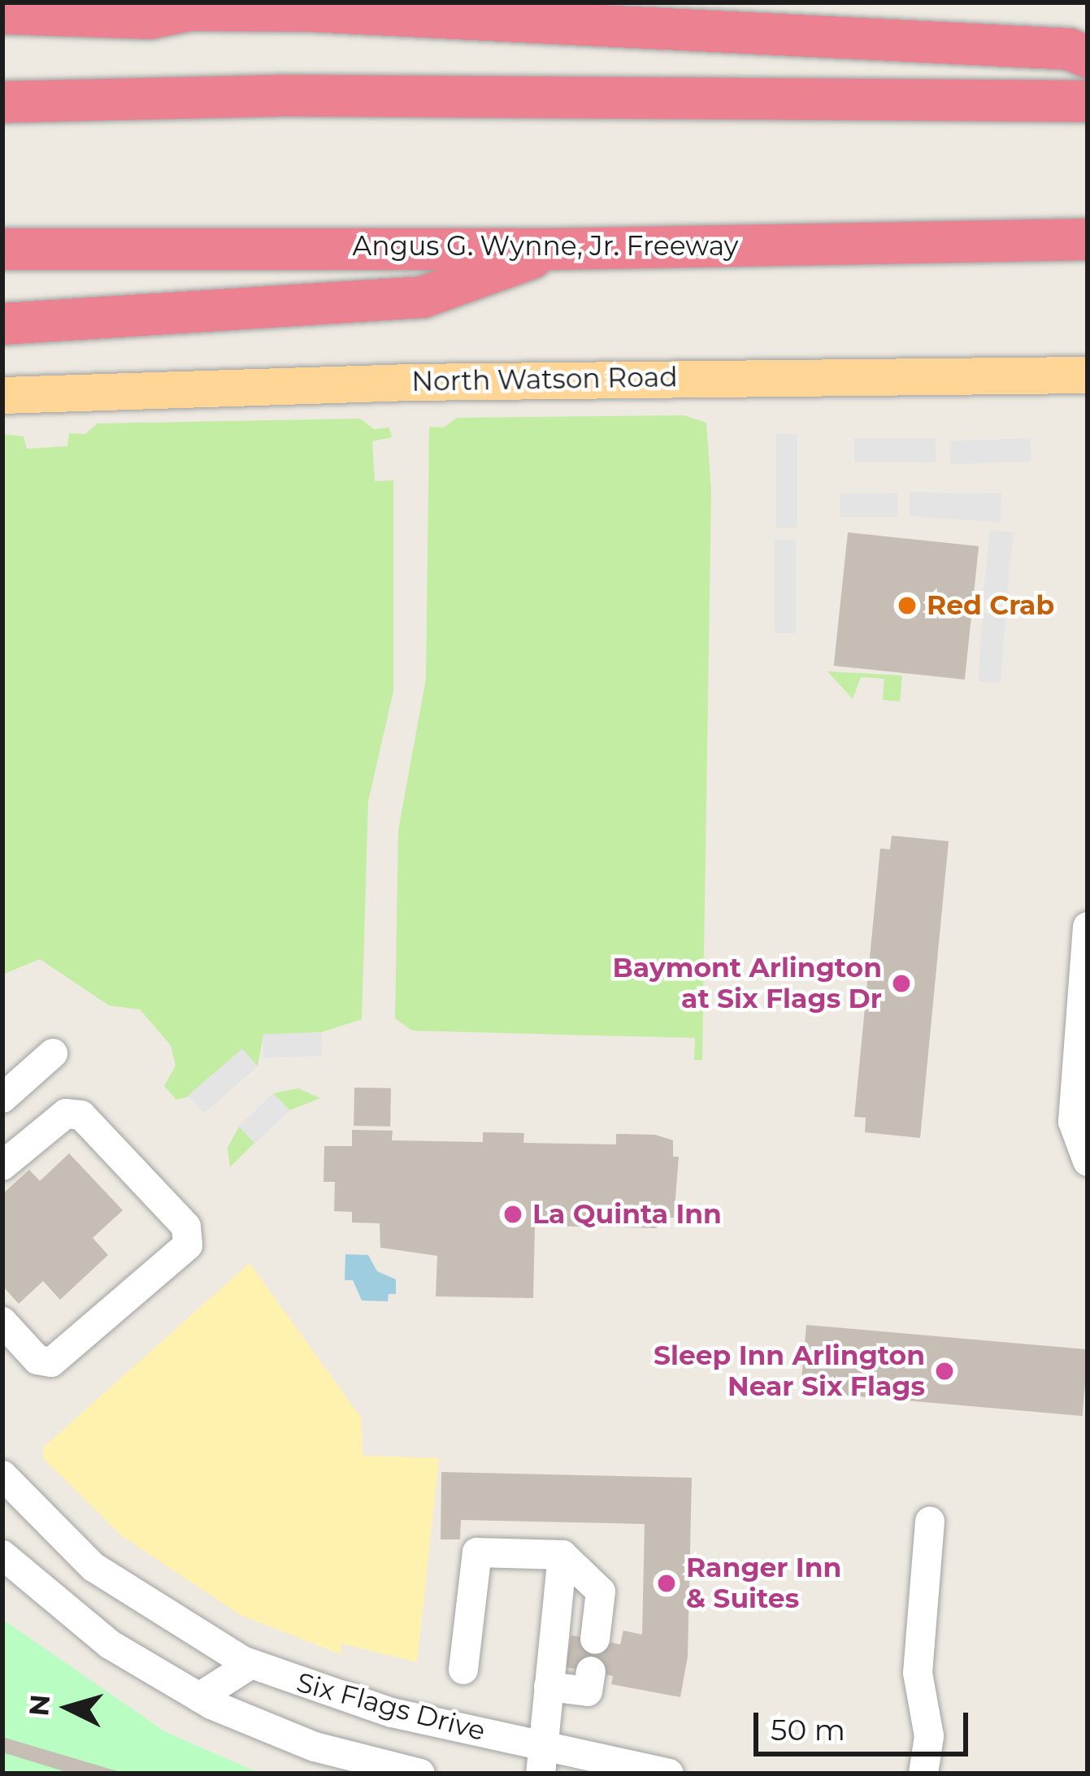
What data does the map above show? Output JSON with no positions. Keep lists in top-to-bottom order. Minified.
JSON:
{"streets":{"highway":["Angus G. Wynne, Jr. Freeway"],"main road":["North Watson Road"],"street":["Six Flags Drive"]},"places":["Red Crab","Baymont Arlington at Six Flags Dr","La Quinta Inn","Sleep Inn Arlington Near Six Flags","Ranger Inn & Suites"],"scale_bar":"50 m","north":"left"}
